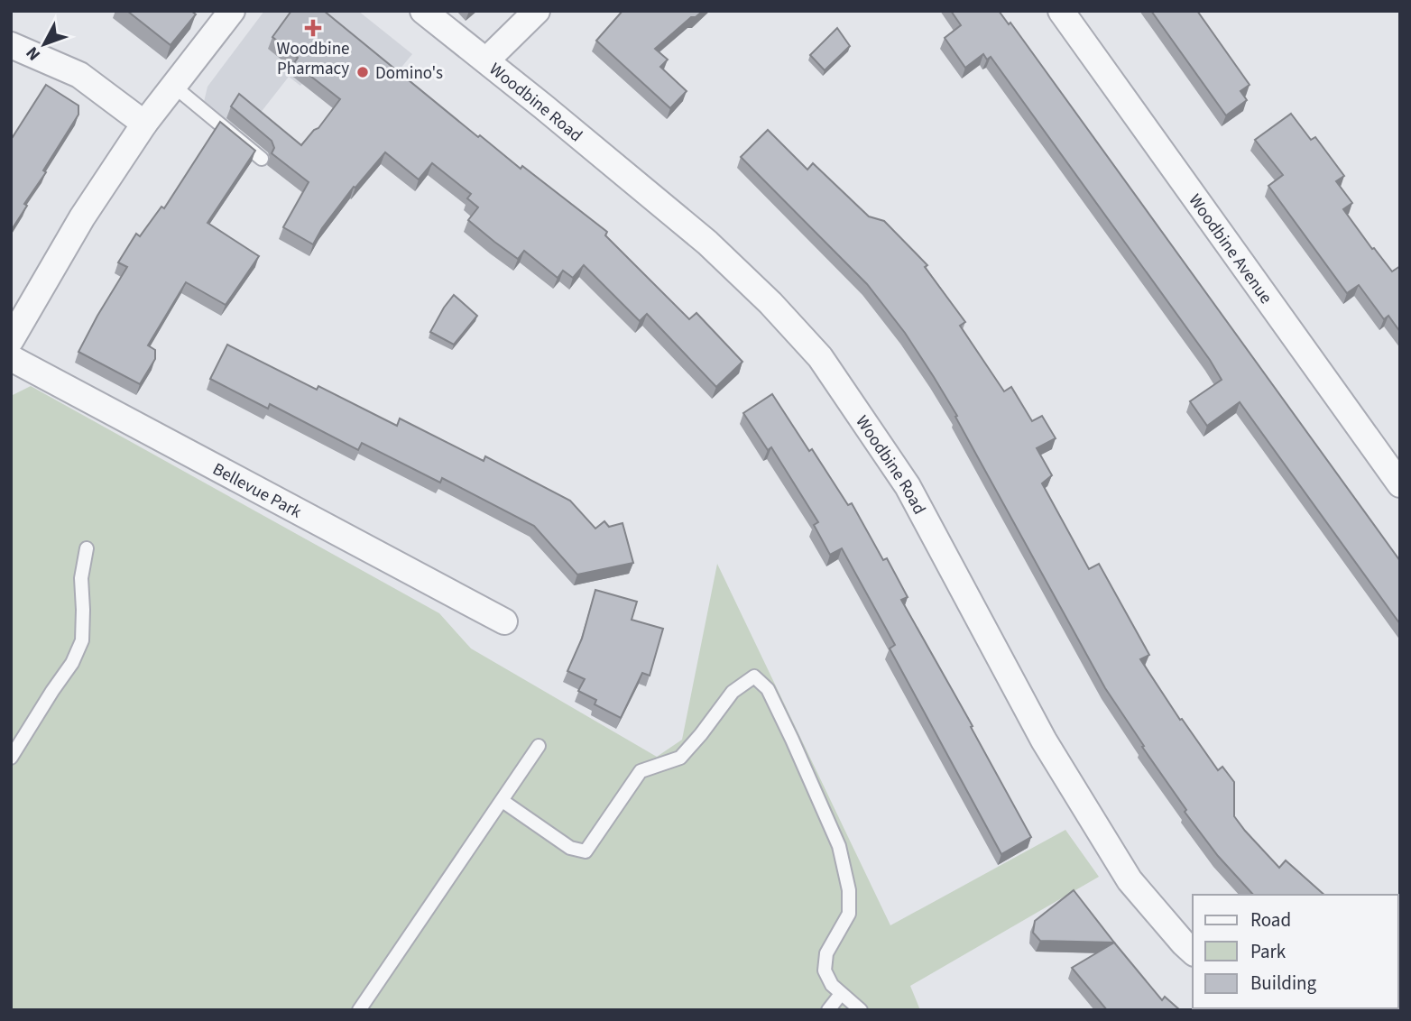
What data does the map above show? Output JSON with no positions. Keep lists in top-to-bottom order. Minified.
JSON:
{"streets":{"street":["Woodbine Road","Woodbine Avenue","Bellevue Park"]},"places":{"health":["Woodbine Pharmacy"],"other":["Domino's"]},"legend":["Road","Park","Building"],"north":"bottom left"}
